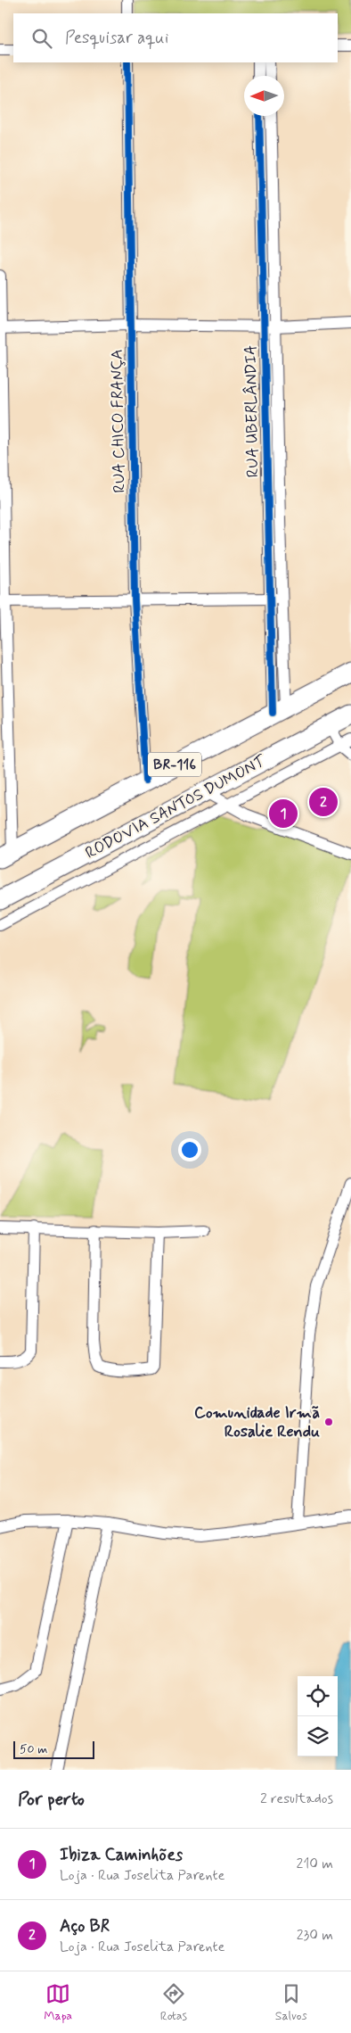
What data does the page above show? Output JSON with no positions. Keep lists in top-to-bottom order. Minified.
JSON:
{"streets":{"highway":["BR-116","RODOVIA SANTOS DUMONT"],"street":["RUA UBERLÂNDIA","RUA CHICO FRANÇA"]},"crossings":[["RUA UBERLÂNDIA","BR-116"],["RUA CHICO FRANÇA","BR-116"]],"places":["Comunidade Irmã Rosalie Rendu"],"scale_bar":"50 m","north":"left","page":{"search":"Pesquisar aqui","pins":["2","1"],"scale":"50 m","heading":["Por perto","2 resultados"],"list":[{"mark":"1","name":"Ibiza Caminhões","note":"Loja · Rua Joselita Parente","value":"210 m"},{"mark":"2","name":"Aço BR","note":"Loja · Rua Joselita Parente","value":"230 m"}],"nav":["Mapa","Rotas","Salvos"]}}
